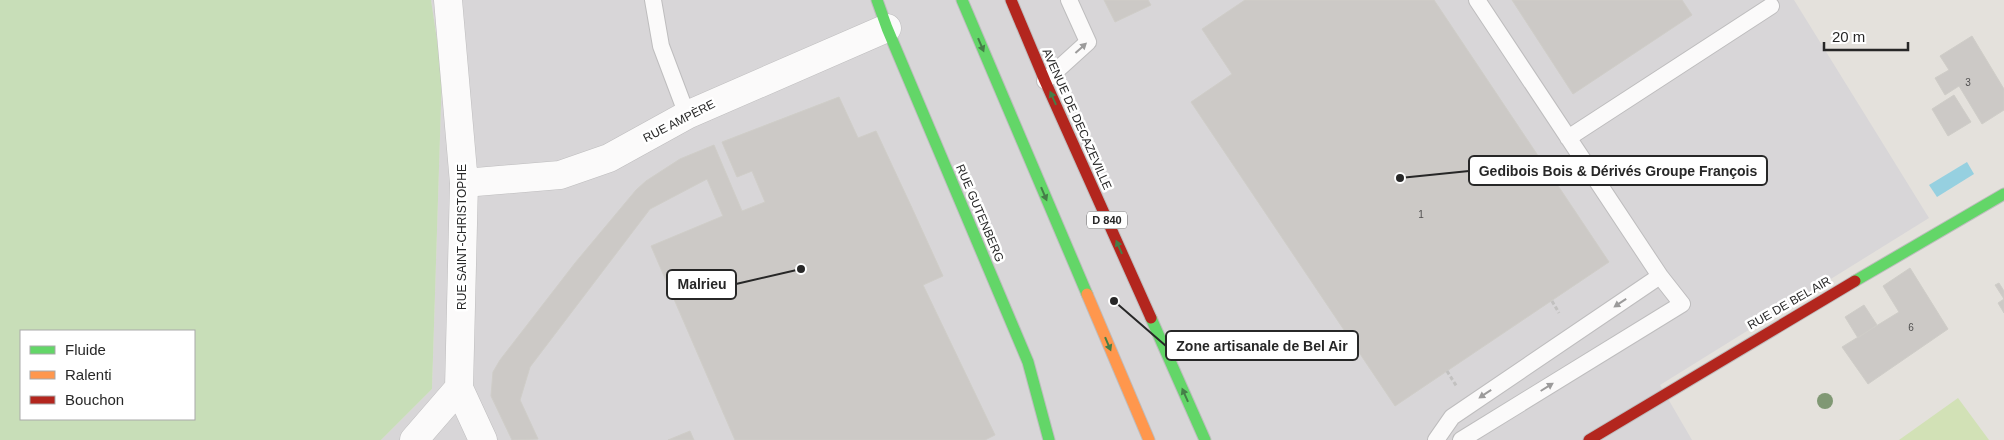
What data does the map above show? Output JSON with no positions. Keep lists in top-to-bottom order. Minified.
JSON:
{"streets":{"main road":["AVENUE DE DECAZEVILLE","RUE GUTENBERG","D 840","RUE DE BEL AIR"],"street":["RUE AMPÈRE","RUE SAINT-CHRISTOPHE"]},"crossings":[["RUE AMPÈRE","RUE GUTENBERG"],["RUE AMPÈRE","RUE SAINT-CHRISTOPHE"]],"places":["Gedibois Bois & Dérivés Groupe François","Malrieu","Zone artisanale de Bel Air"],"house_numbers":["3","1","6"],"legend":["Fluide","Ralenti","Bouchon"],"scale_bar":"20 m"}
